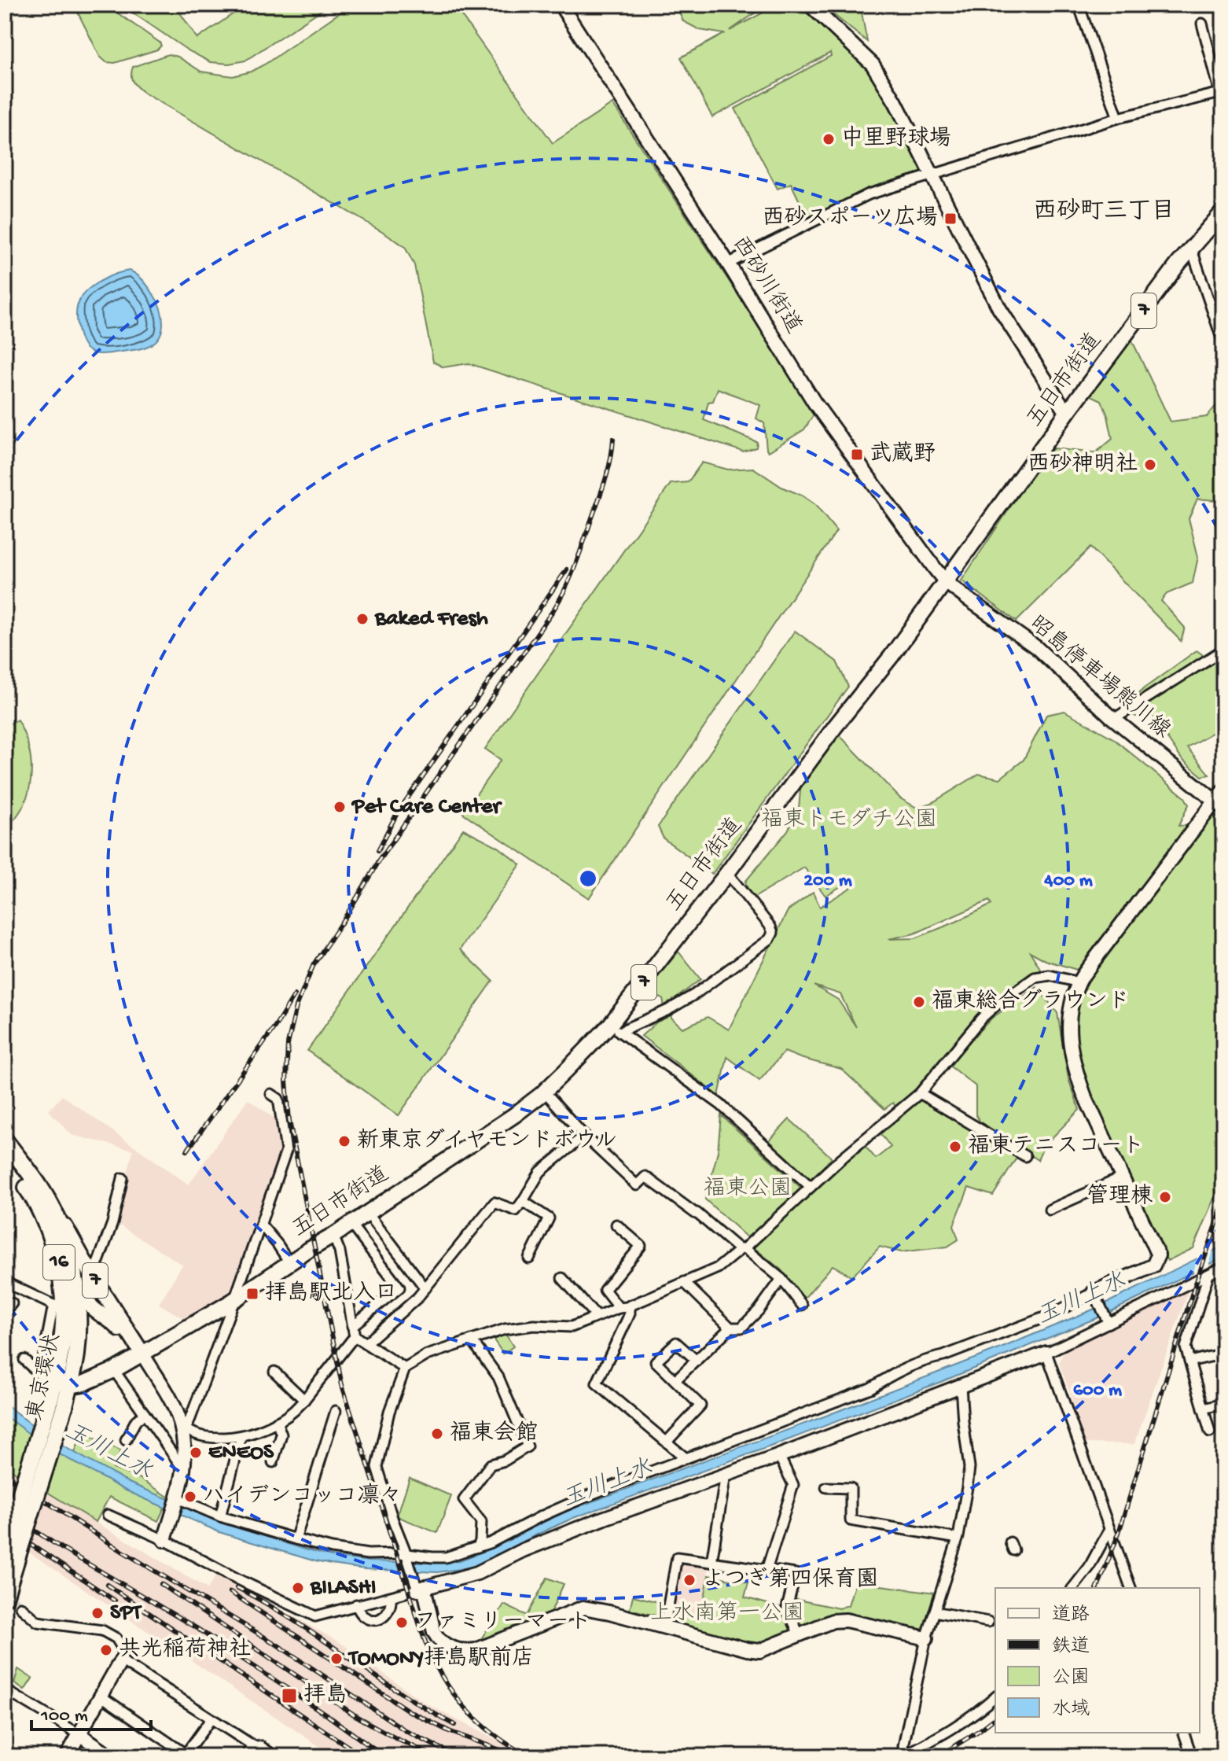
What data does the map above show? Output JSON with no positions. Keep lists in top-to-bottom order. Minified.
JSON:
{"streets":{"highway":["16","東京環状"],"main road":["7","五日市街道"],"street":["西砂川街道","昭島停車場熊川線"]},"crossings":[["西砂川街道","五日市街道"],["西砂川街道","昭島停車場熊川線"],["7","五日市街道"],["7","東京環状"],["五日市街道","昭島停車場熊川線"],["五日市街道","東京環状"]],"districts":["西砂町三丁目"],"water":["玉川上水"],"parks":["福東トモダチ公園","福東公園","上水南第一公園"],"places":{"other":["中里野球場","西砂神明社","Baked Fresh","Pet Care Center","福東総合グラウンド","新東京ダイヤモンドボウル","福東テニスコート","管理棟","福東会館","ENEOS","ハイデンコッコ凛々","よつぎ第四保育園","BILASHI","SPT","ファミリーマート","共光稲荷神社","TOMONY拝島駅前店"],"transit":["西砂スポーツ広場","武蔵野","拝島駅北入口","拝島"]},"legend":["道路","鉄道","公園","水域"],"scale_bar":"100 m","rings":["200 m","400 m","600 m"]}
